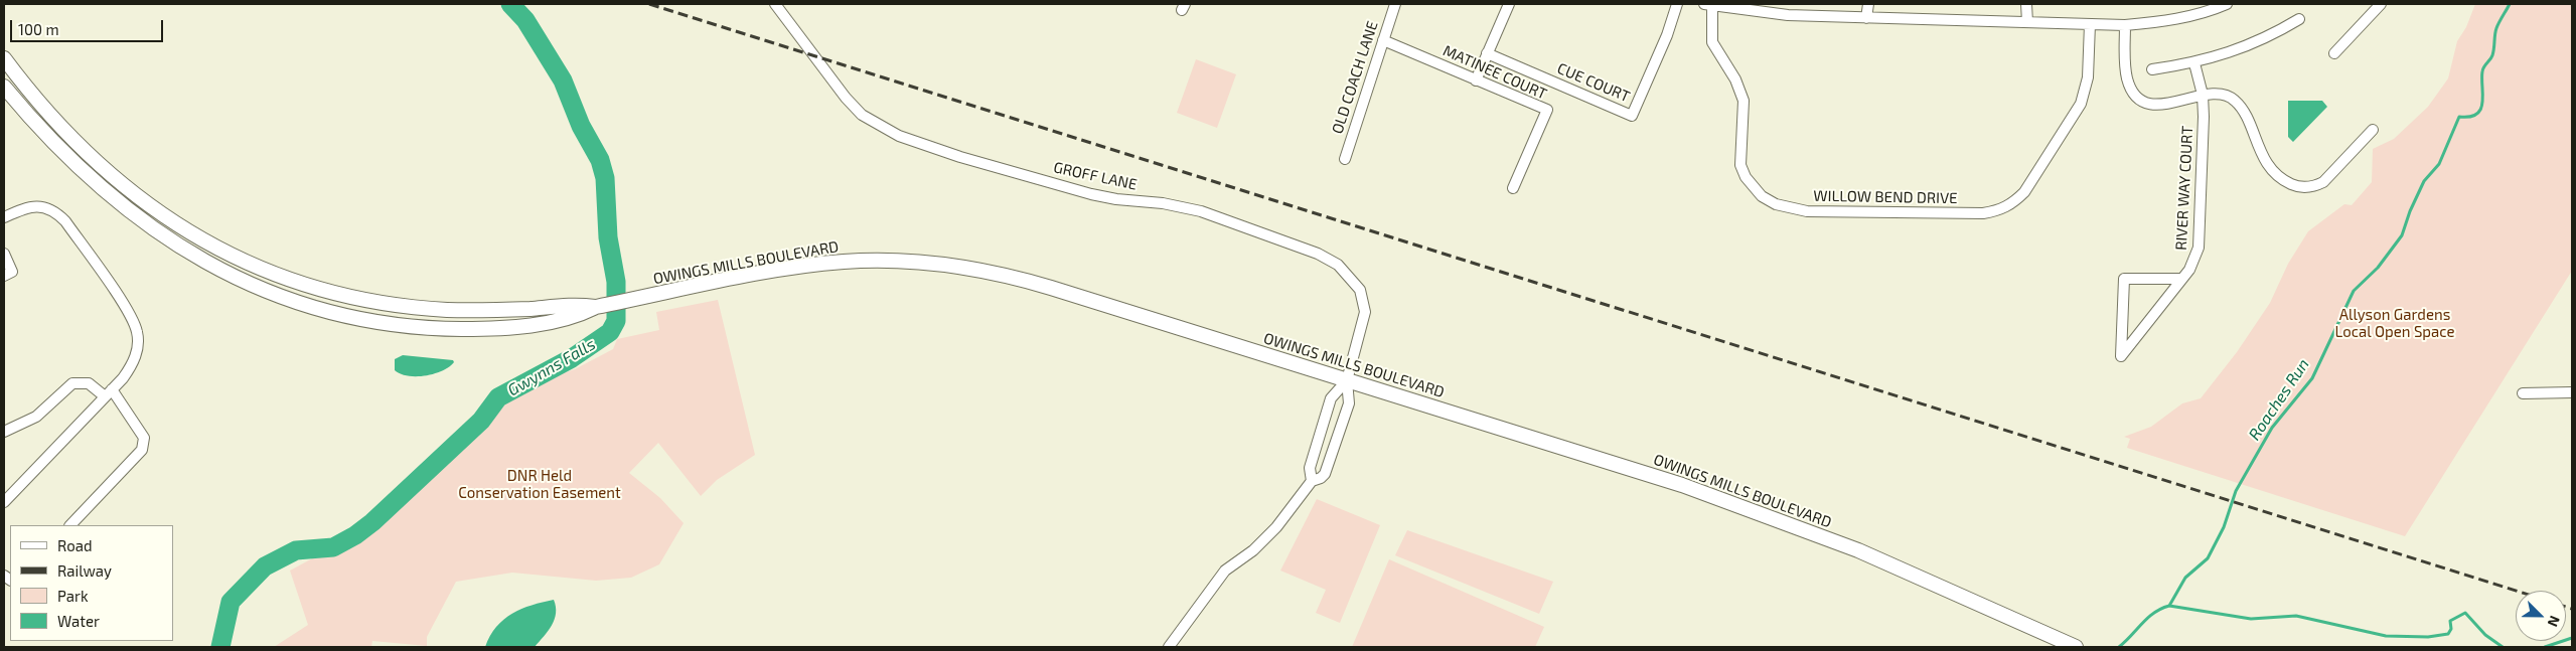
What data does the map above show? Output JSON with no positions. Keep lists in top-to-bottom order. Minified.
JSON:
{"streets":{"main road":["OWINGS MILLS BOULEVARD"],"street":["MATINEE COURT","OLD COACH LANE","CUE COURT","GROFF LANE","RIVER WAY COURT","WILLOW BEND DRIVE"]},"crossings":[["MATINEE COURT","OLD COACH LANE"],["GROFF LANE","OWINGS MILLS BOULEVARD"]],"water":["Gwynns Falls","Roaches Run"],"parks":["Allyson Gardens Local Open Space","DNR Held Conservation Easement"],"legend":["Road","Railway","Park","Water"],"scale_bar":"100 m","north":"bottom right"}
